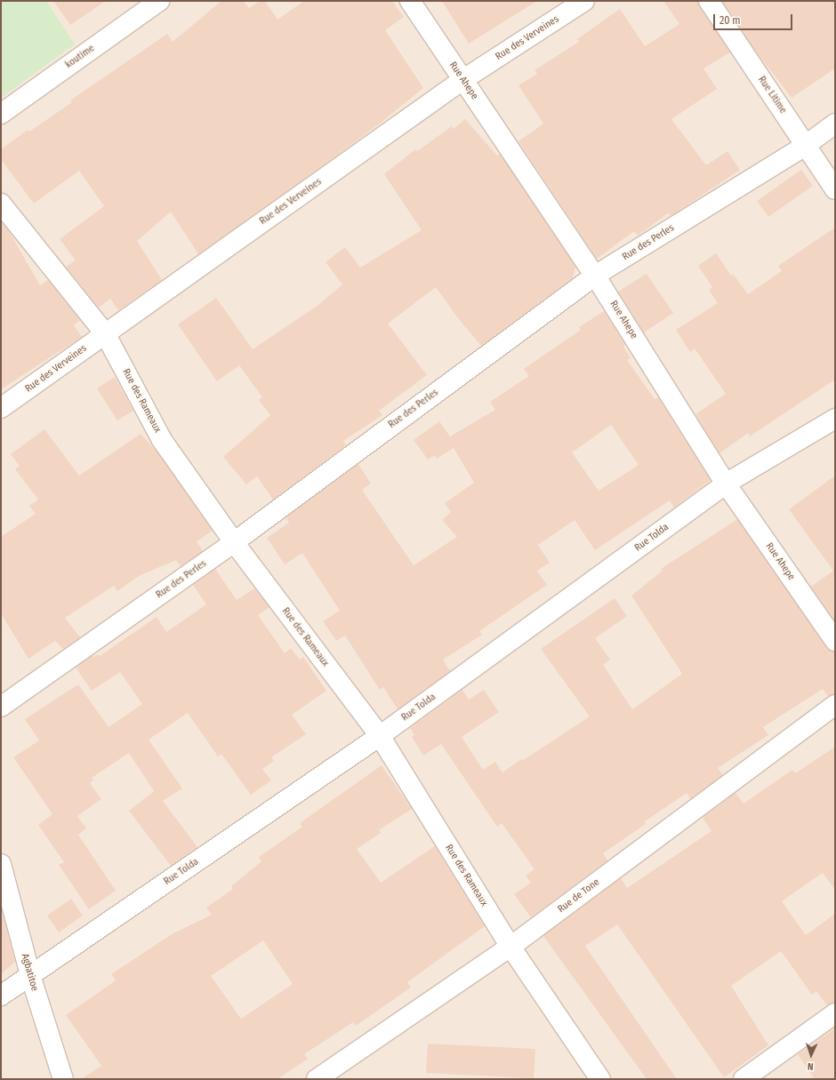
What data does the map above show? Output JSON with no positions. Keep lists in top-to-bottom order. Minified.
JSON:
{"streets":{"street":["Rue des Verveines","koutime","Rue Ahepe","Rue Litime","Rue des Perles","Rue des Rameaux","Rue Tolda","Rue de Tone","Agbatitoe"]},"crossings":[["Rue des Verveines","Rue Ahepe"],["Rue des Verveines","Rue des Rameaux"],["Rue Ahepe","Rue des Perles"],["Rue Ahepe","Rue Tolda"],["Rue Litime","Rue des Perles"],["Rue des Perles","Rue des Rameaux"],["Rue des Rameaux","Rue Tolda"],["Rue des Rameaux","Rue de Tone"],["Rue Tolda","Agbatitoe"]],"scale_bar":"20 m","north":"bottom"}
